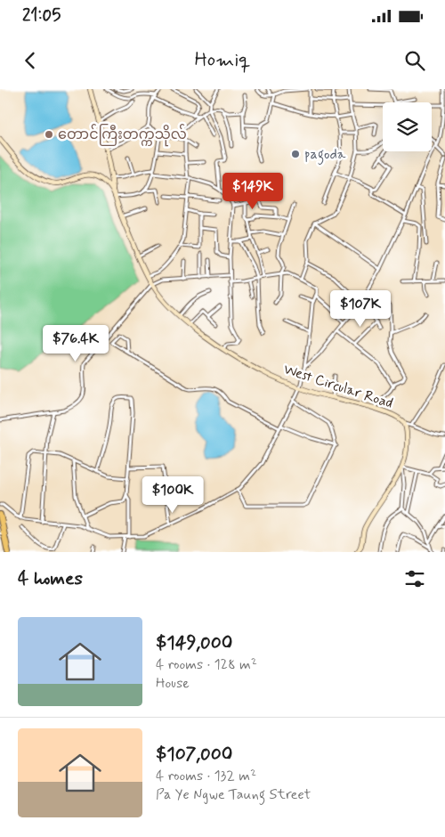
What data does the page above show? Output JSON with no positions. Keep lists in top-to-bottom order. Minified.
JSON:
{"streets":{"street":["West Circular Road"]},"places":["တောင်ကြီးတက္ကသိုလ်","pagoda"],"page":{"status":"21:05","header":"Homiq","price":["$149K","$107K","$76.4K","$100K"],"heading":"4 homes","list":[{"name":"$149,000","note":"4 rooms · 128 m² · House"},{"name":"$107,000","note":"4 rooms · 132 m² · Pa Ye Ngwe Taung Street"}]}}
